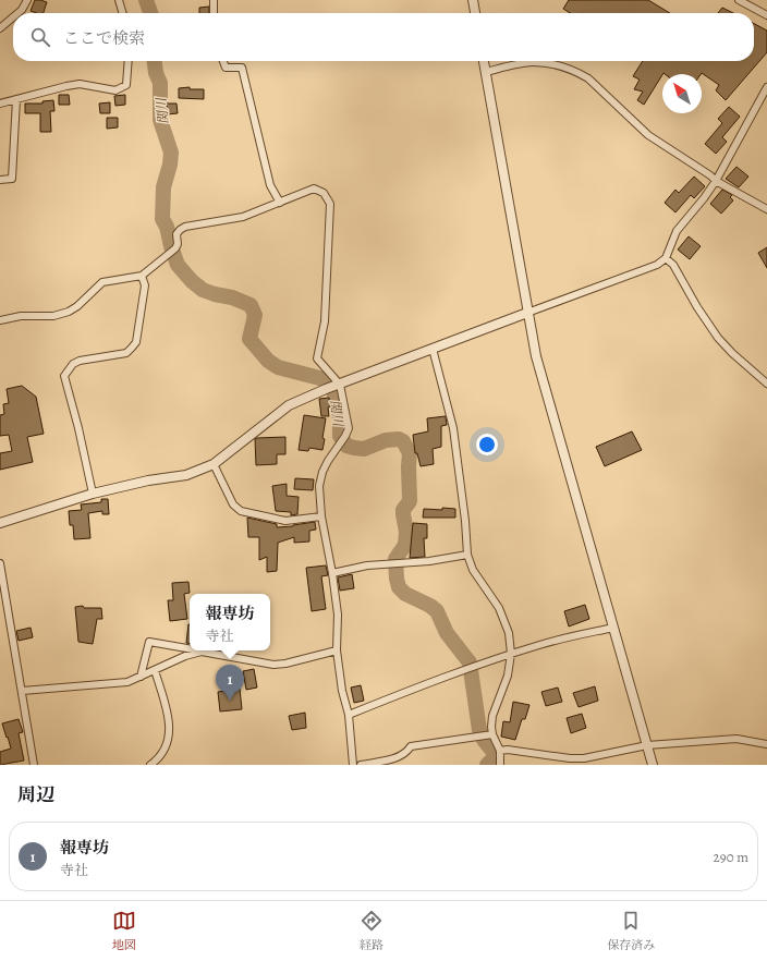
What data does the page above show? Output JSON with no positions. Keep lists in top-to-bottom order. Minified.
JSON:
{"water":["関川"],"north":"top left","page":{"search":"ここで検索","popup":["報専坊","寺社"],"pins":"1","heading":"周辺","list":[{"mark":"1","name":"報専坊","note":"寺社","value":"290 m"}],"nav":["地図","経路","保存済み"]}}
